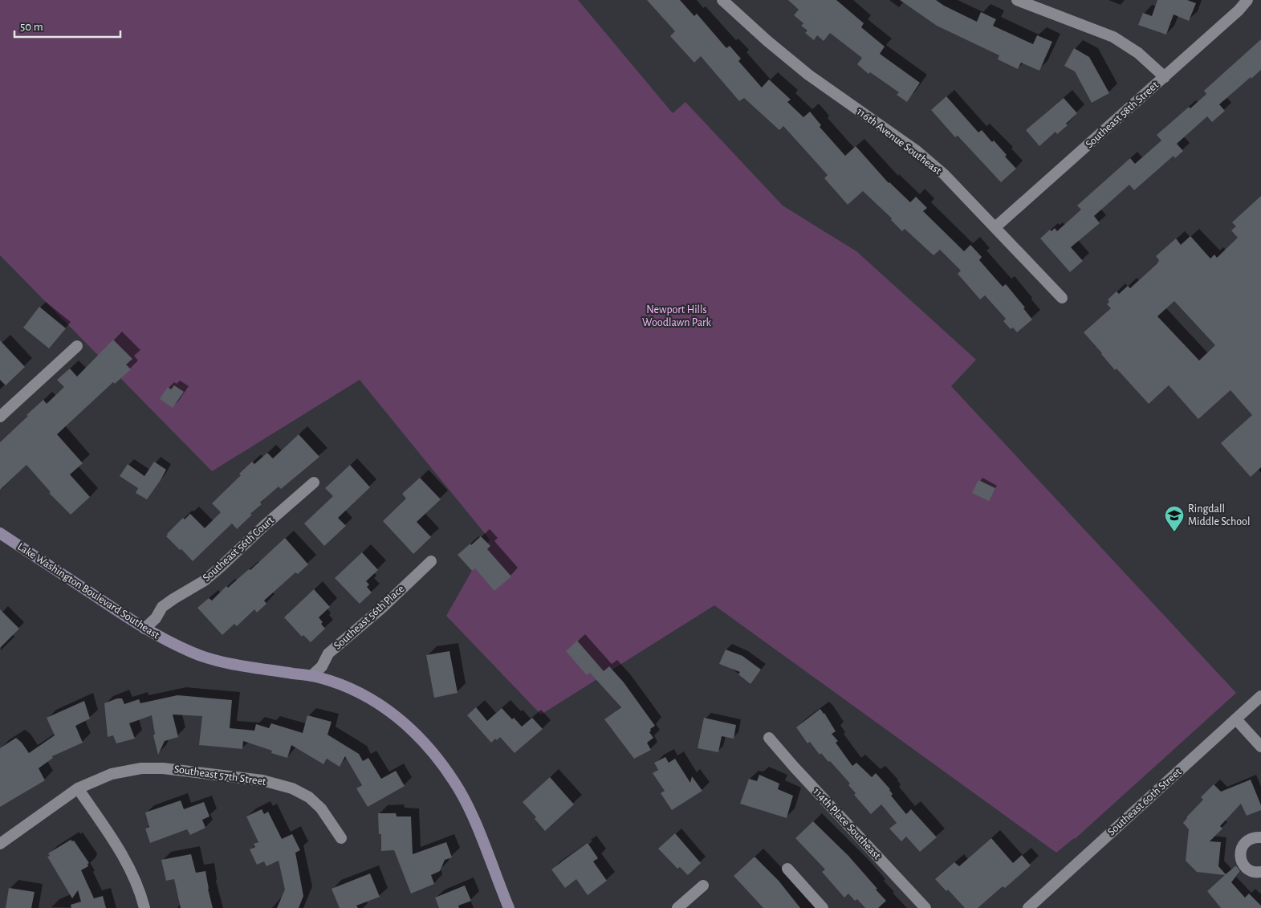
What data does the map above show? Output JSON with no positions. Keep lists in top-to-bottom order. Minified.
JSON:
{"streets":{"main road":["Lake Washington Boulevard Southeast"],"street":["Southeast 58th Street","116th Avenue Southeast","Southeast 56th Court","Southeast 56th Place","Southeast 57th Street","Southeast 60th Street","114th Place Southeast"]},"crossings":[["Southeast 58th Street","116th Avenue Southeast"],["Southeast 56th Court","Lake Washington Boulevard Southeast"],["Lake Washington Boulevard Southeast","Southeast 56th Place"]],"parks":["Newport Hills Woodlawn Park"],"places":{"school or university":["Ringdall Middle School"]},"scale_bar":"50 m"}
